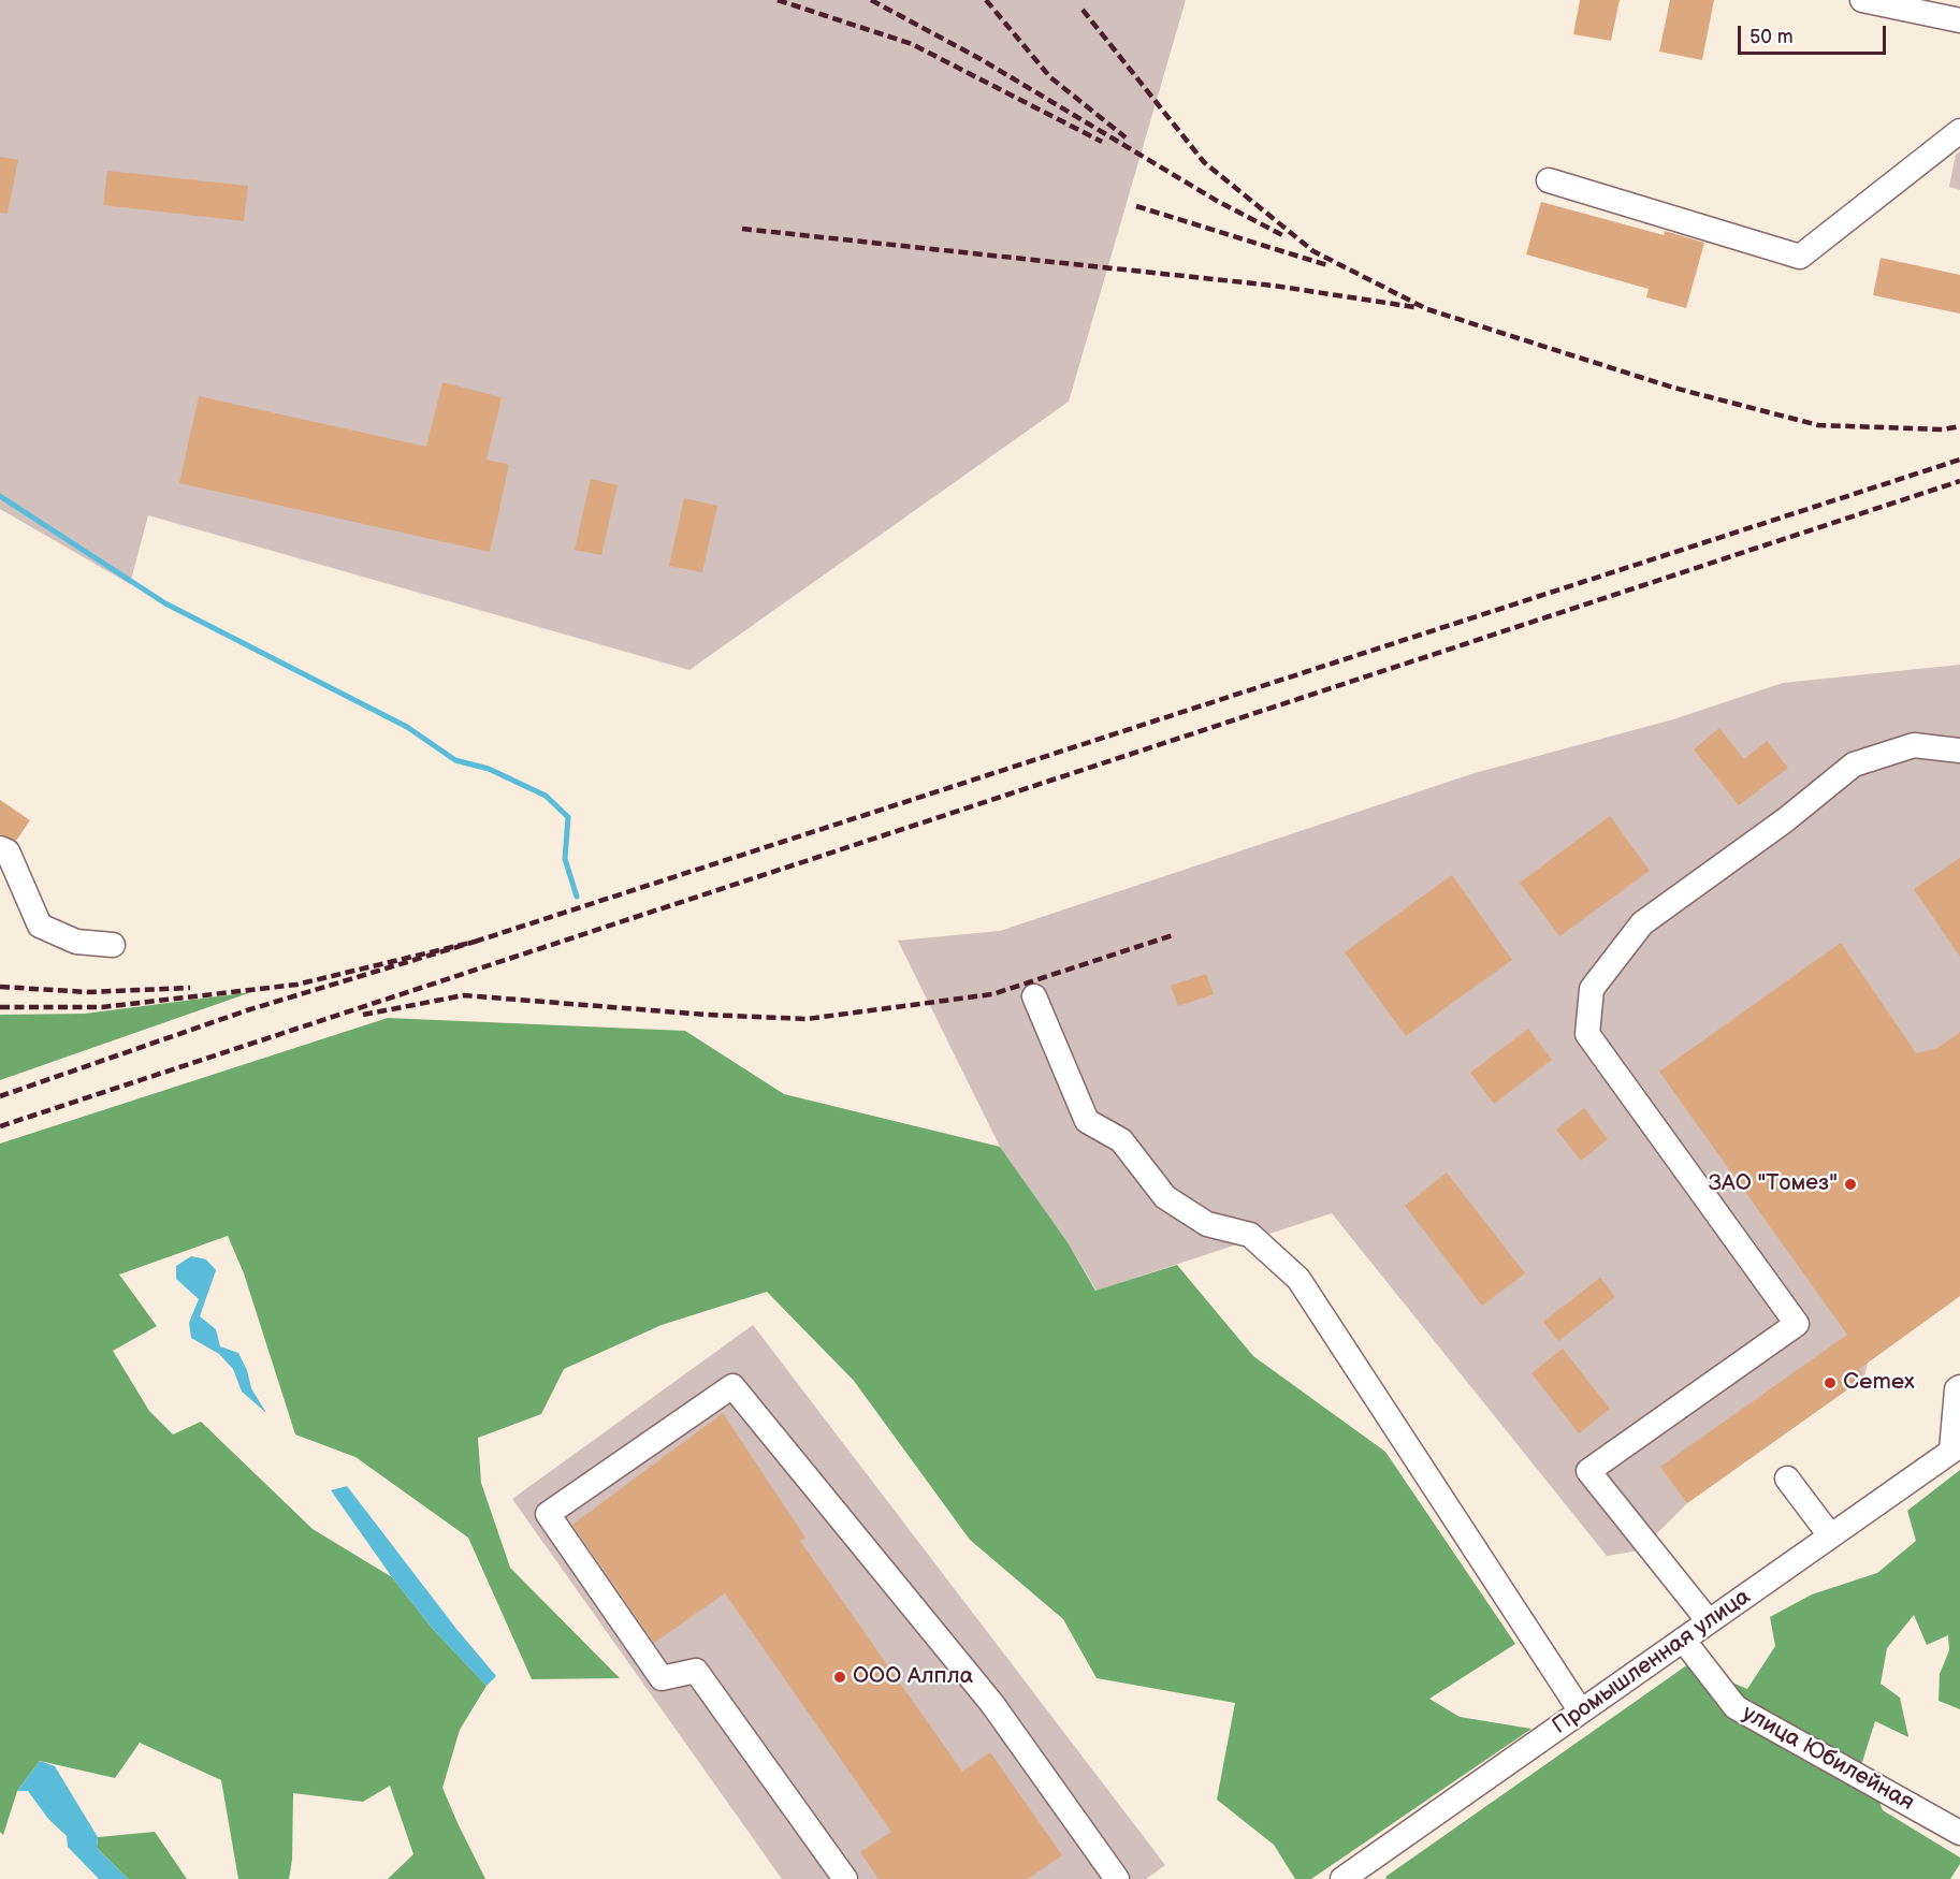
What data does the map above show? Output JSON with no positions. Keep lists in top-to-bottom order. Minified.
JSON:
{"streets":{"street":["Промышленная улица","улица Юбилейная"]},"crossings":[["Промышленная улица","улица Юбилейная"]],"places":["ЗАО \"Томез\"","Cemex","ООО Алпла"],"scale_bar":"50 m"}
